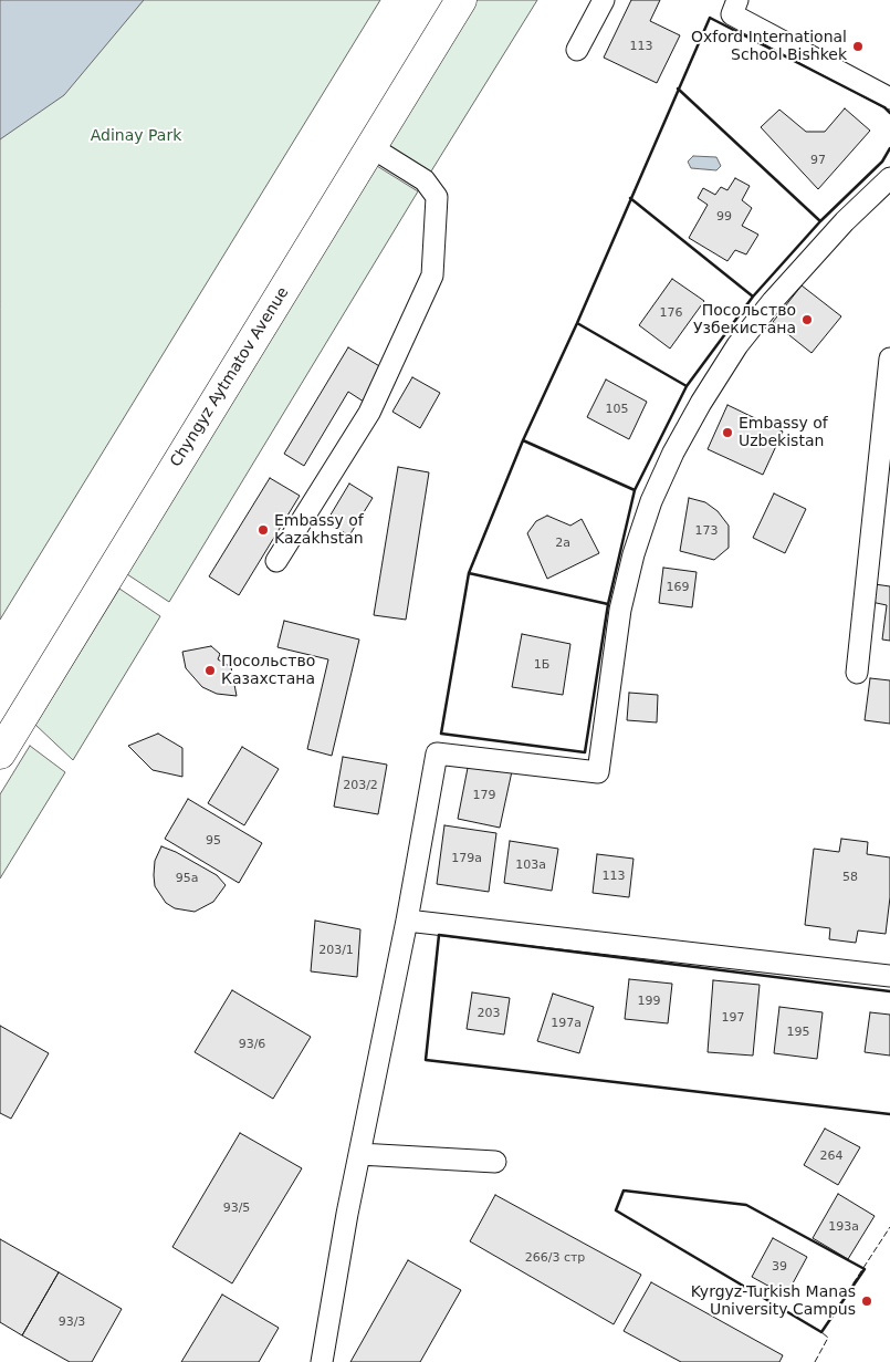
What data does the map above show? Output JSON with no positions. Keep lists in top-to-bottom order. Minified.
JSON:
{"streets":{"main road":["Chyngyz Aytmatov Avenue"]},"parks":["Adinay Park"],"places":["Oxford International School Bishkek","Посольство Узбекистана","Embassy of Uzbekistan","Embassy of Kazakhstan","Посольство Казахстана","Kyrgyz-Turkish Manas University Campus"],"house_numbers":["113","97","99","176","105","173","2а","169","1Б","203/2","179","95","179а","103а","113","58","95а","203/1","199","203","197","197а","195","93/6","264","93/5","193а","266/3 стр","39","93/3"]}
